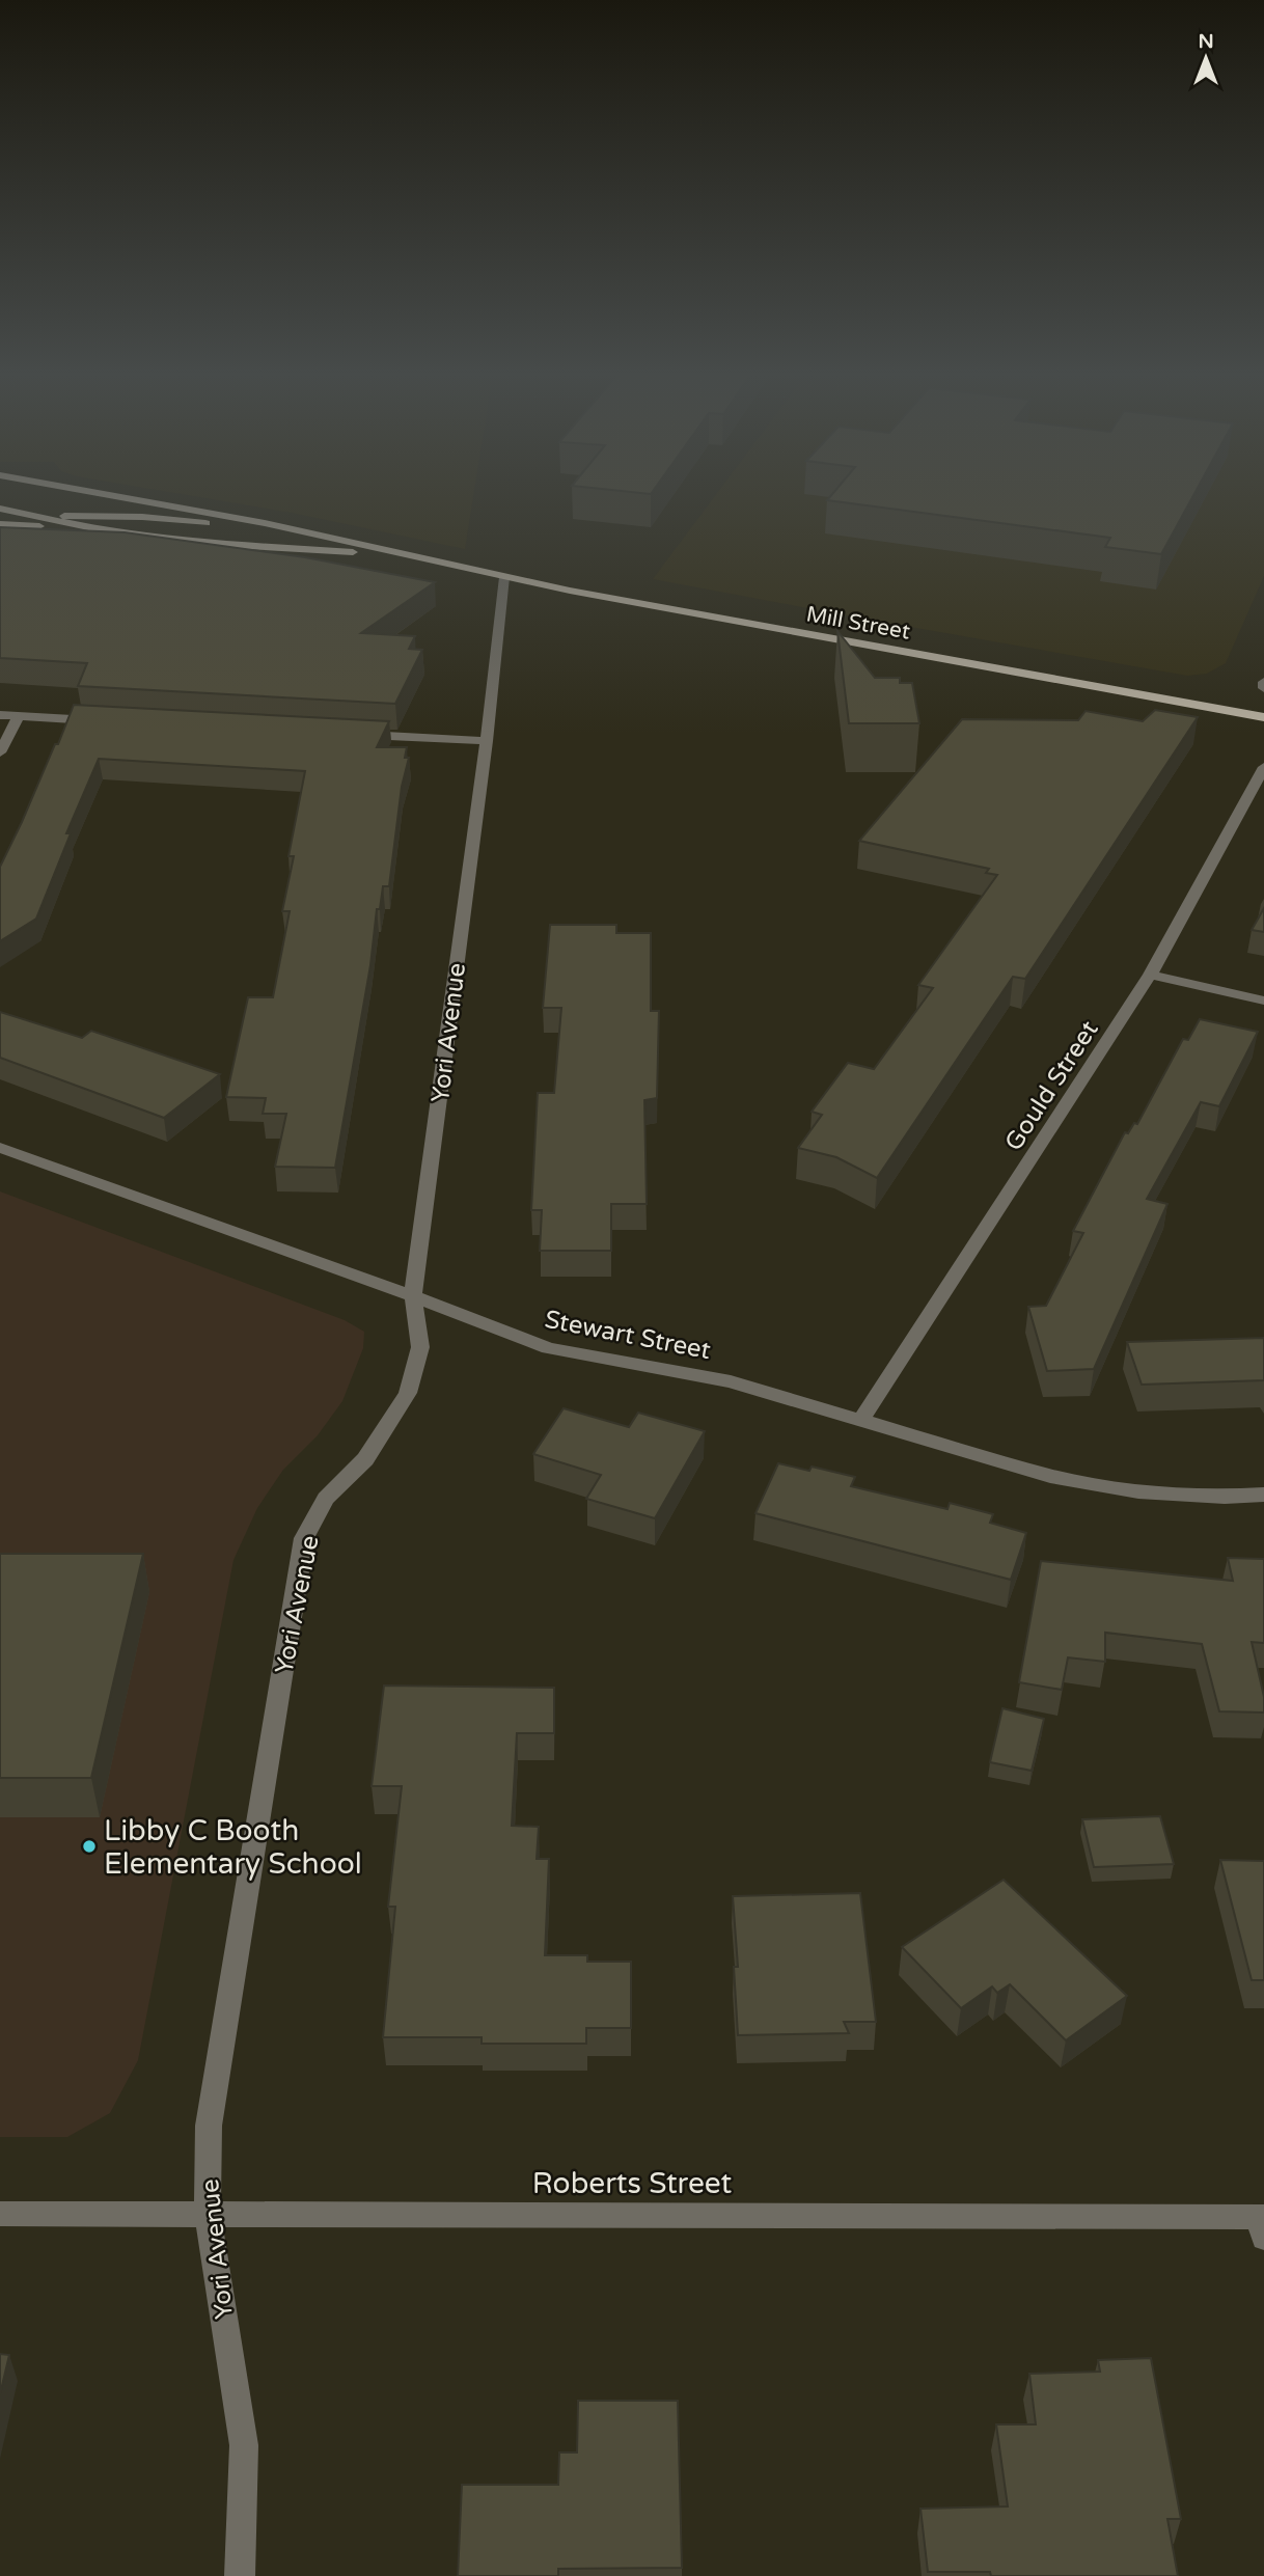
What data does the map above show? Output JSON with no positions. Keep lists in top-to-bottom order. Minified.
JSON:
{"streets":{"main road":["Mill Street"],"street":["Yori Avenue","Gould Street","Stewart Street","Roberts Street"]},"crossings":[["Mill Street","Yori Avenue"],["Yori Avenue","Stewart Street"],["Yori Avenue","Roberts Street"],["Gould Street","Stewart Street"]],"places":["Libby C Booth Elementary School"],"north":"top"}
